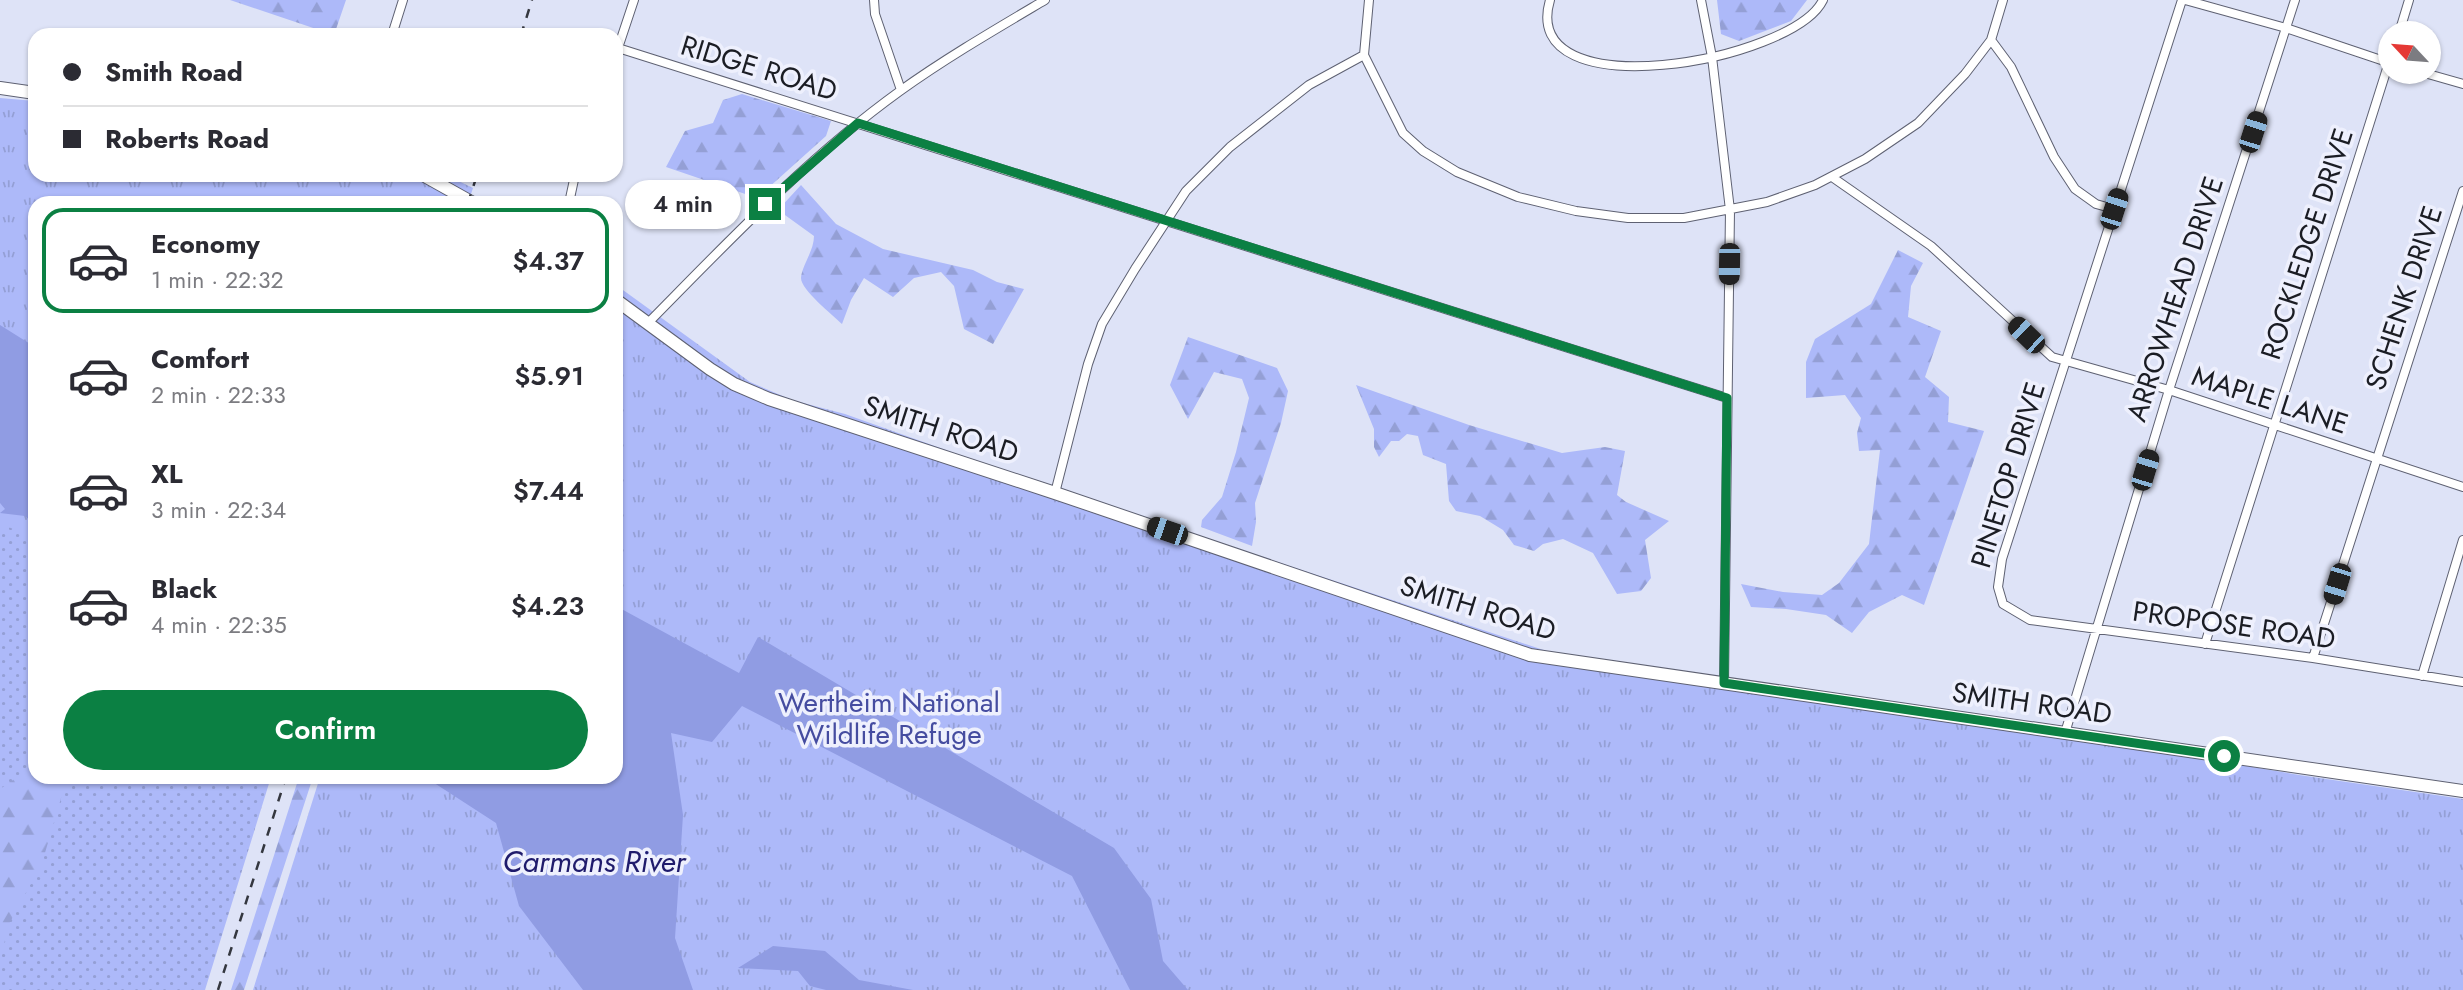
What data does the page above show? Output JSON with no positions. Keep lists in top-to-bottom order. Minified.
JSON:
{"streets":{"street":["RIDGE ROAD","ROCKLEDGE DRIVE","SCHENK DRIVE","ARROWHEAD DRIVE","MAPLE LANE","SMITH ROAD","PINETOP DRIVE","PROPOSE ROAD"]},"crossings":[["ROCKLEDGE DRIVE","MAPLE LANE"],["ROCKLEDGE DRIVE","PROPOSE ROAD"],["SCHENK DRIVE","MAPLE LANE"],["SCHENK DRIVE","PROPOSE ROAD"],["ARROWHEAD DRIVE","MAPLE LANE"],["ARROWHEAD DRIVE","SMITH ROAD"],["ARROWHEAD DRIVE","PROPOSE ROAD"],["MAPLE LANE","PINETOP DRIVE"],["PINETOP DRIVE","PROPOSE ROAD"]],"water":["Carmans River"],"parks":["Wertheim National Wildlife Refuge"],"north":"top left","page":{"banner":["Smith Road","Roberts Road"],"bubble":"4 min","list":[{"name":"Economy","note":"1 min · 22:32","value":"$4.37"},{"name":"Comfort","note":"2 min · 22:33","value":"$5.91"},{"name":"XL","note":"3 min · 22:34","value":"$7.44"},{"name":"Black","note":"4 min · 22:35","value":"$4.23"}],"buttons":"Confirm"}}
